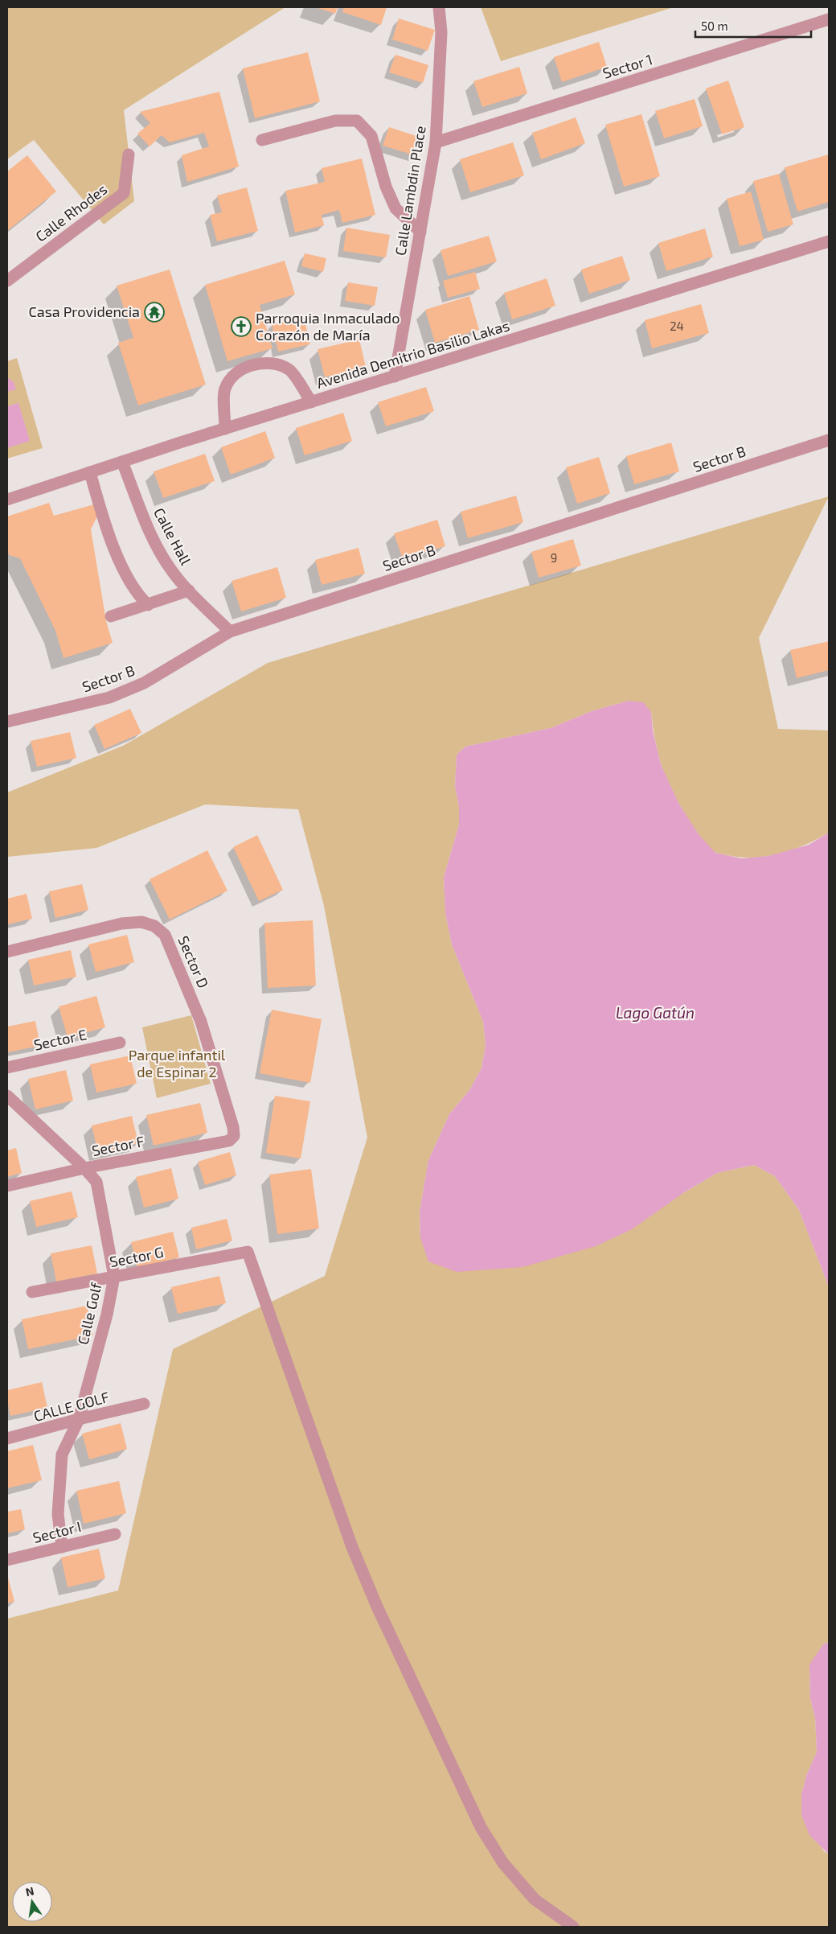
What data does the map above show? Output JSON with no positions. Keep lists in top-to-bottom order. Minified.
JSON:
{"streets":{"street":["Sector 1","Calle Lambdin Place","Calle Rhodes","Avenida Demitrio Basilio Lakas","Sector B","Calle Hall","Sector D","Sector E","Sector F","Sector G","Calle Golf","CALLE GOLF","Sector I"]},"crossings":[["Sector 1","Calle Lambdin Place"],["Calle Lambdin Place","Avenida Demitrio Basilio Lakas"],["Avenida Demitrio Basilio Lakas","Calle Hall"],["Sector B","Calle Hall"],["Sector D","Sector F"],["Sector F","Calle Golf"],["Sector G","Calle Golf"],["Calle Golf","CALLE GOLF"],["Calle Golf","Sector I"]],"water":["Lago Gatún"],"parks":["Parque infantil de Espinar 2"],"places":{"temple":["Casa Providencia"],"church":["Parroquia Inmaculado Corazón de María"]},"house_numbers":["24","9"],"scale_bar":"50 m","north":"top"}
